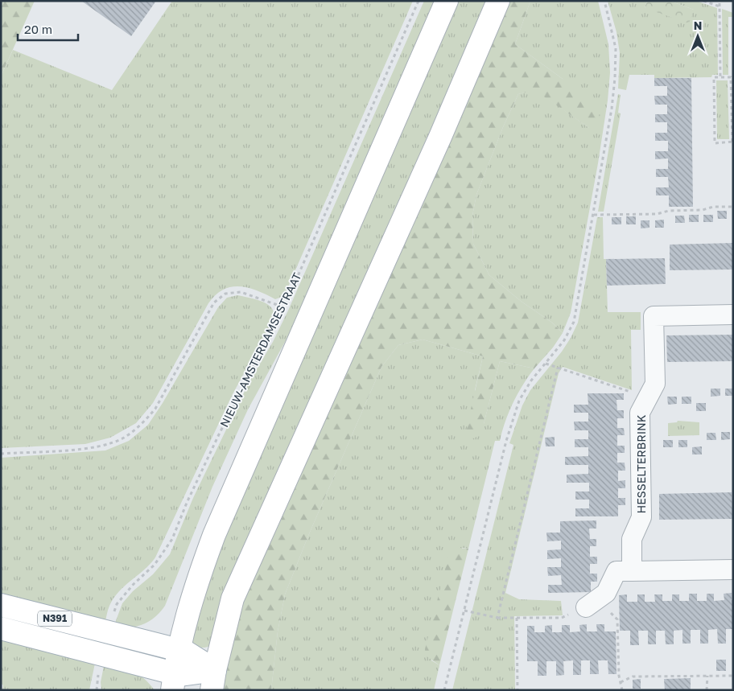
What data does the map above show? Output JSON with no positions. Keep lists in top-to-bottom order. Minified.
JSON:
{"streets":{"street":["HESSELTERBRINK","N391"],"path":["NIEUW-AMSTERDAMSESTRAAT"]},"crossings":[["NIEUW-AMSTERDAMSESTRAAT","N391"]],"scale_bar":"20 m","north":"top"}
